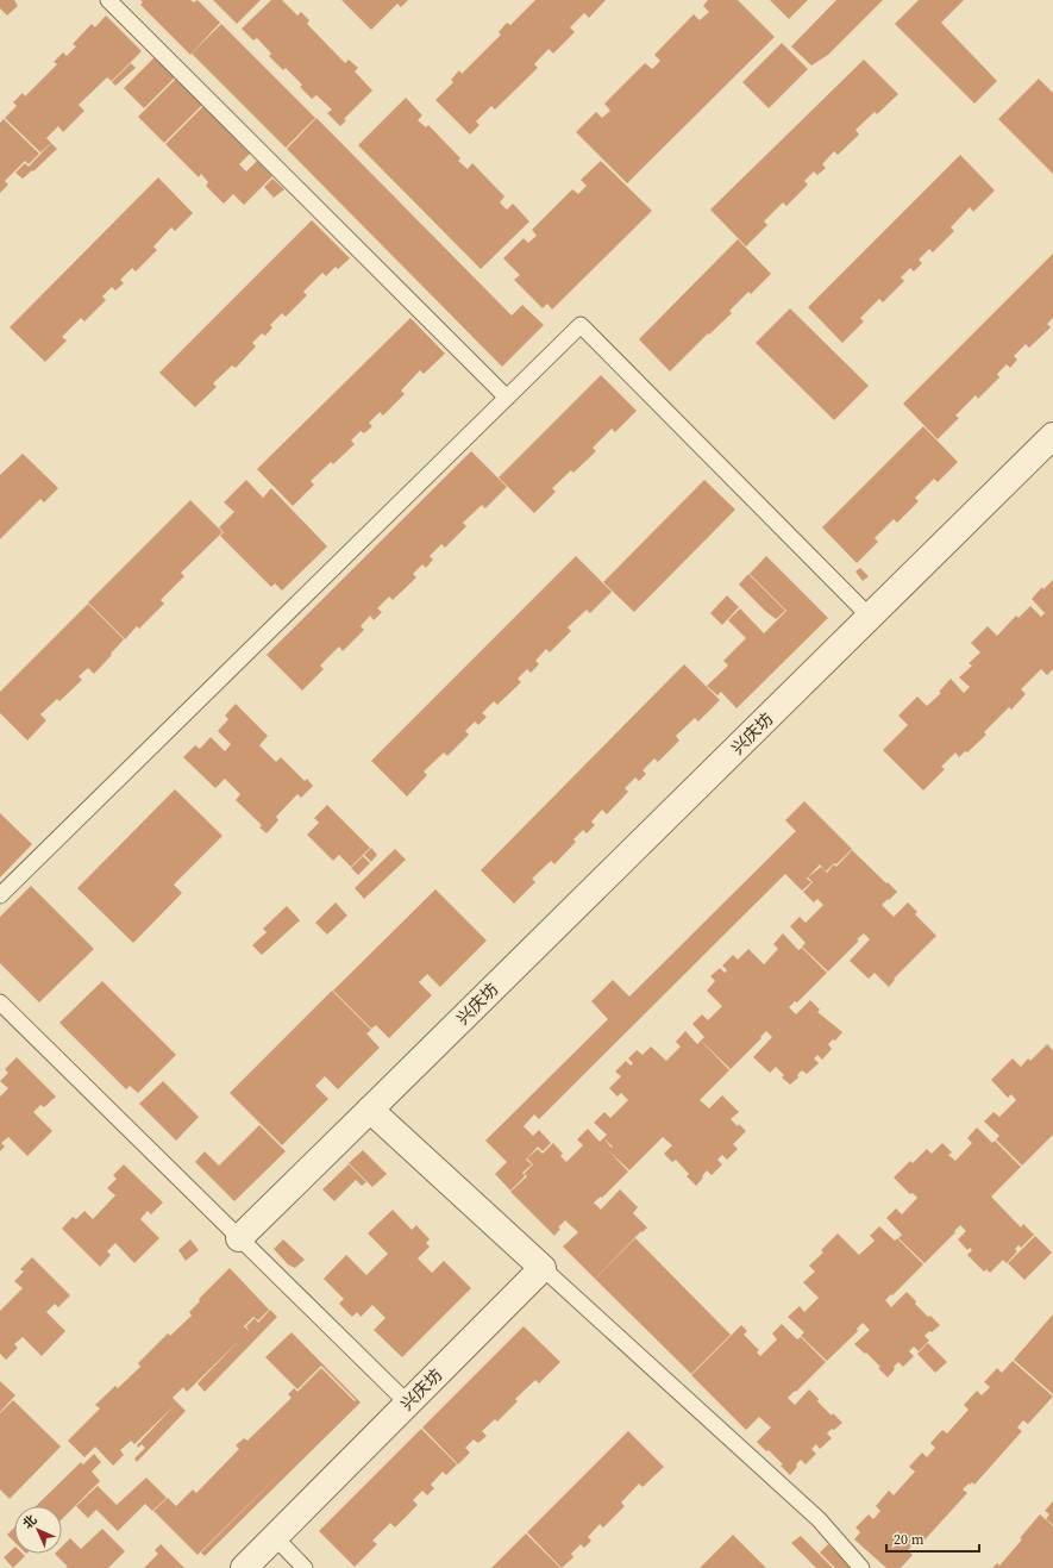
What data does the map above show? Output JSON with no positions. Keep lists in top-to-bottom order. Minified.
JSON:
{"streets":{"street":["兴庆坊"]},"scale_bar":"20 m","north":"top left"}
